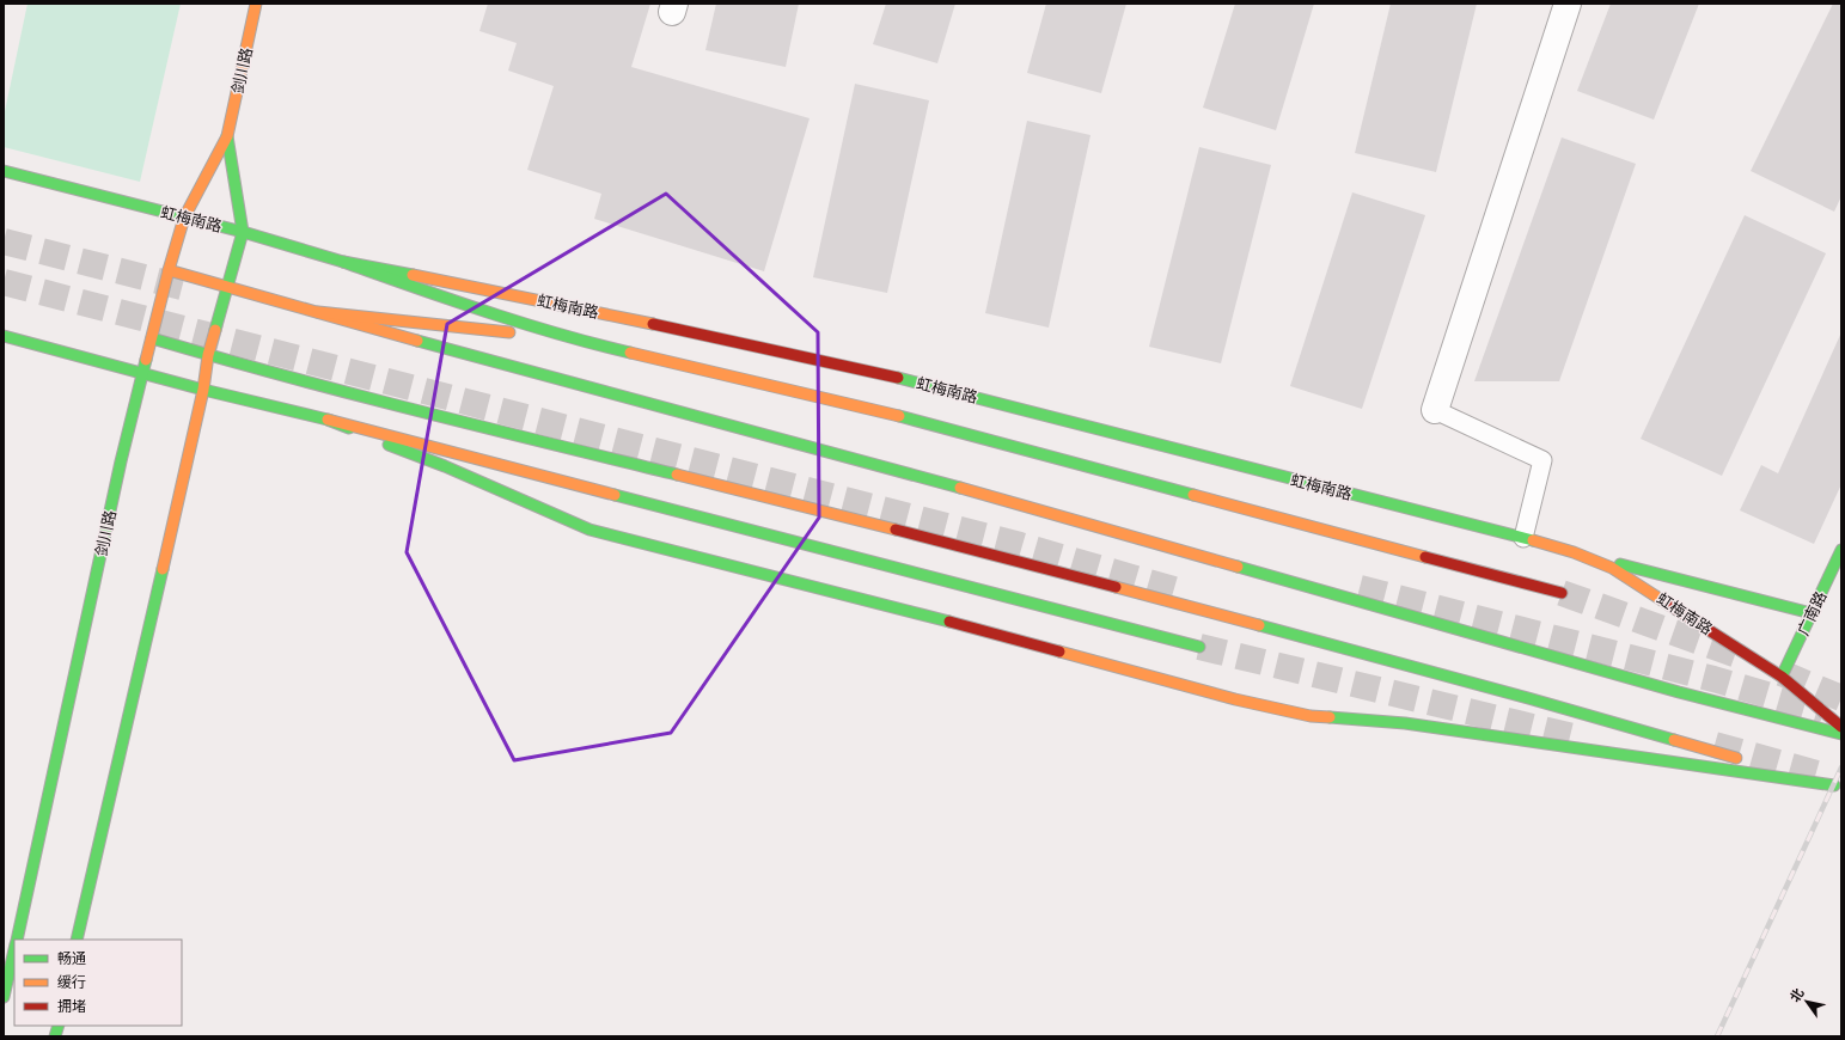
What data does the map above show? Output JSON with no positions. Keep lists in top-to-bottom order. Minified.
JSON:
{"streets":{"main road":["剑川路","虹梅南路","广南路"]},"crossings":[["剑川路","虹梅南路"],["虹梅南路","广南路"]],"legend":["畅通","缓行","拥堵"],"north":"top left"}
